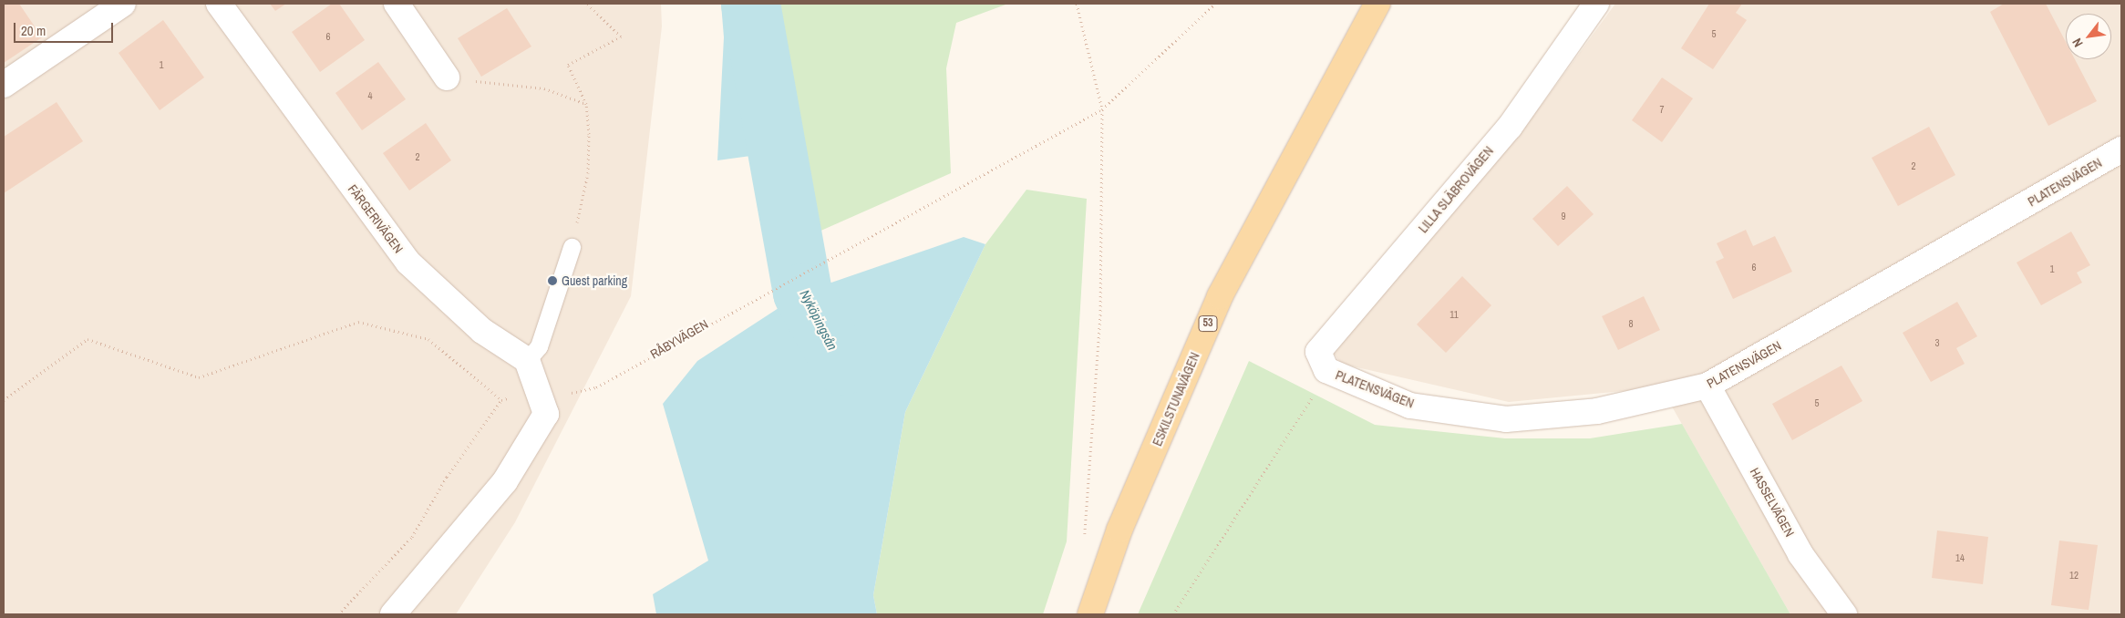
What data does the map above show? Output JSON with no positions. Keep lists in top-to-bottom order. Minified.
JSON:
{"streets":{"main road":["53","ESKILSTUNAVÄGEN"],"street":["PLATENSVÄGEN","LILLA SLÄBROVÄGEN","FÄRGERIVÄGEN","HASSELVÄGEN"],"path":["RÅBYVÄGEN"]},"crossings":[["PLATENSVÄGEN","LILLA SLÄBROVÄGEN"],["PLATENSVÄGEN","HASSELVÄGEN"]],"water":["Nyköpingsån"],"places":["Guest parking"],"house_numbers":["5","6","1","4","7","2","2","9","6","1","11","8","3","5","14","12"],"scale_bar":"20 m","north":"bottom left"}
